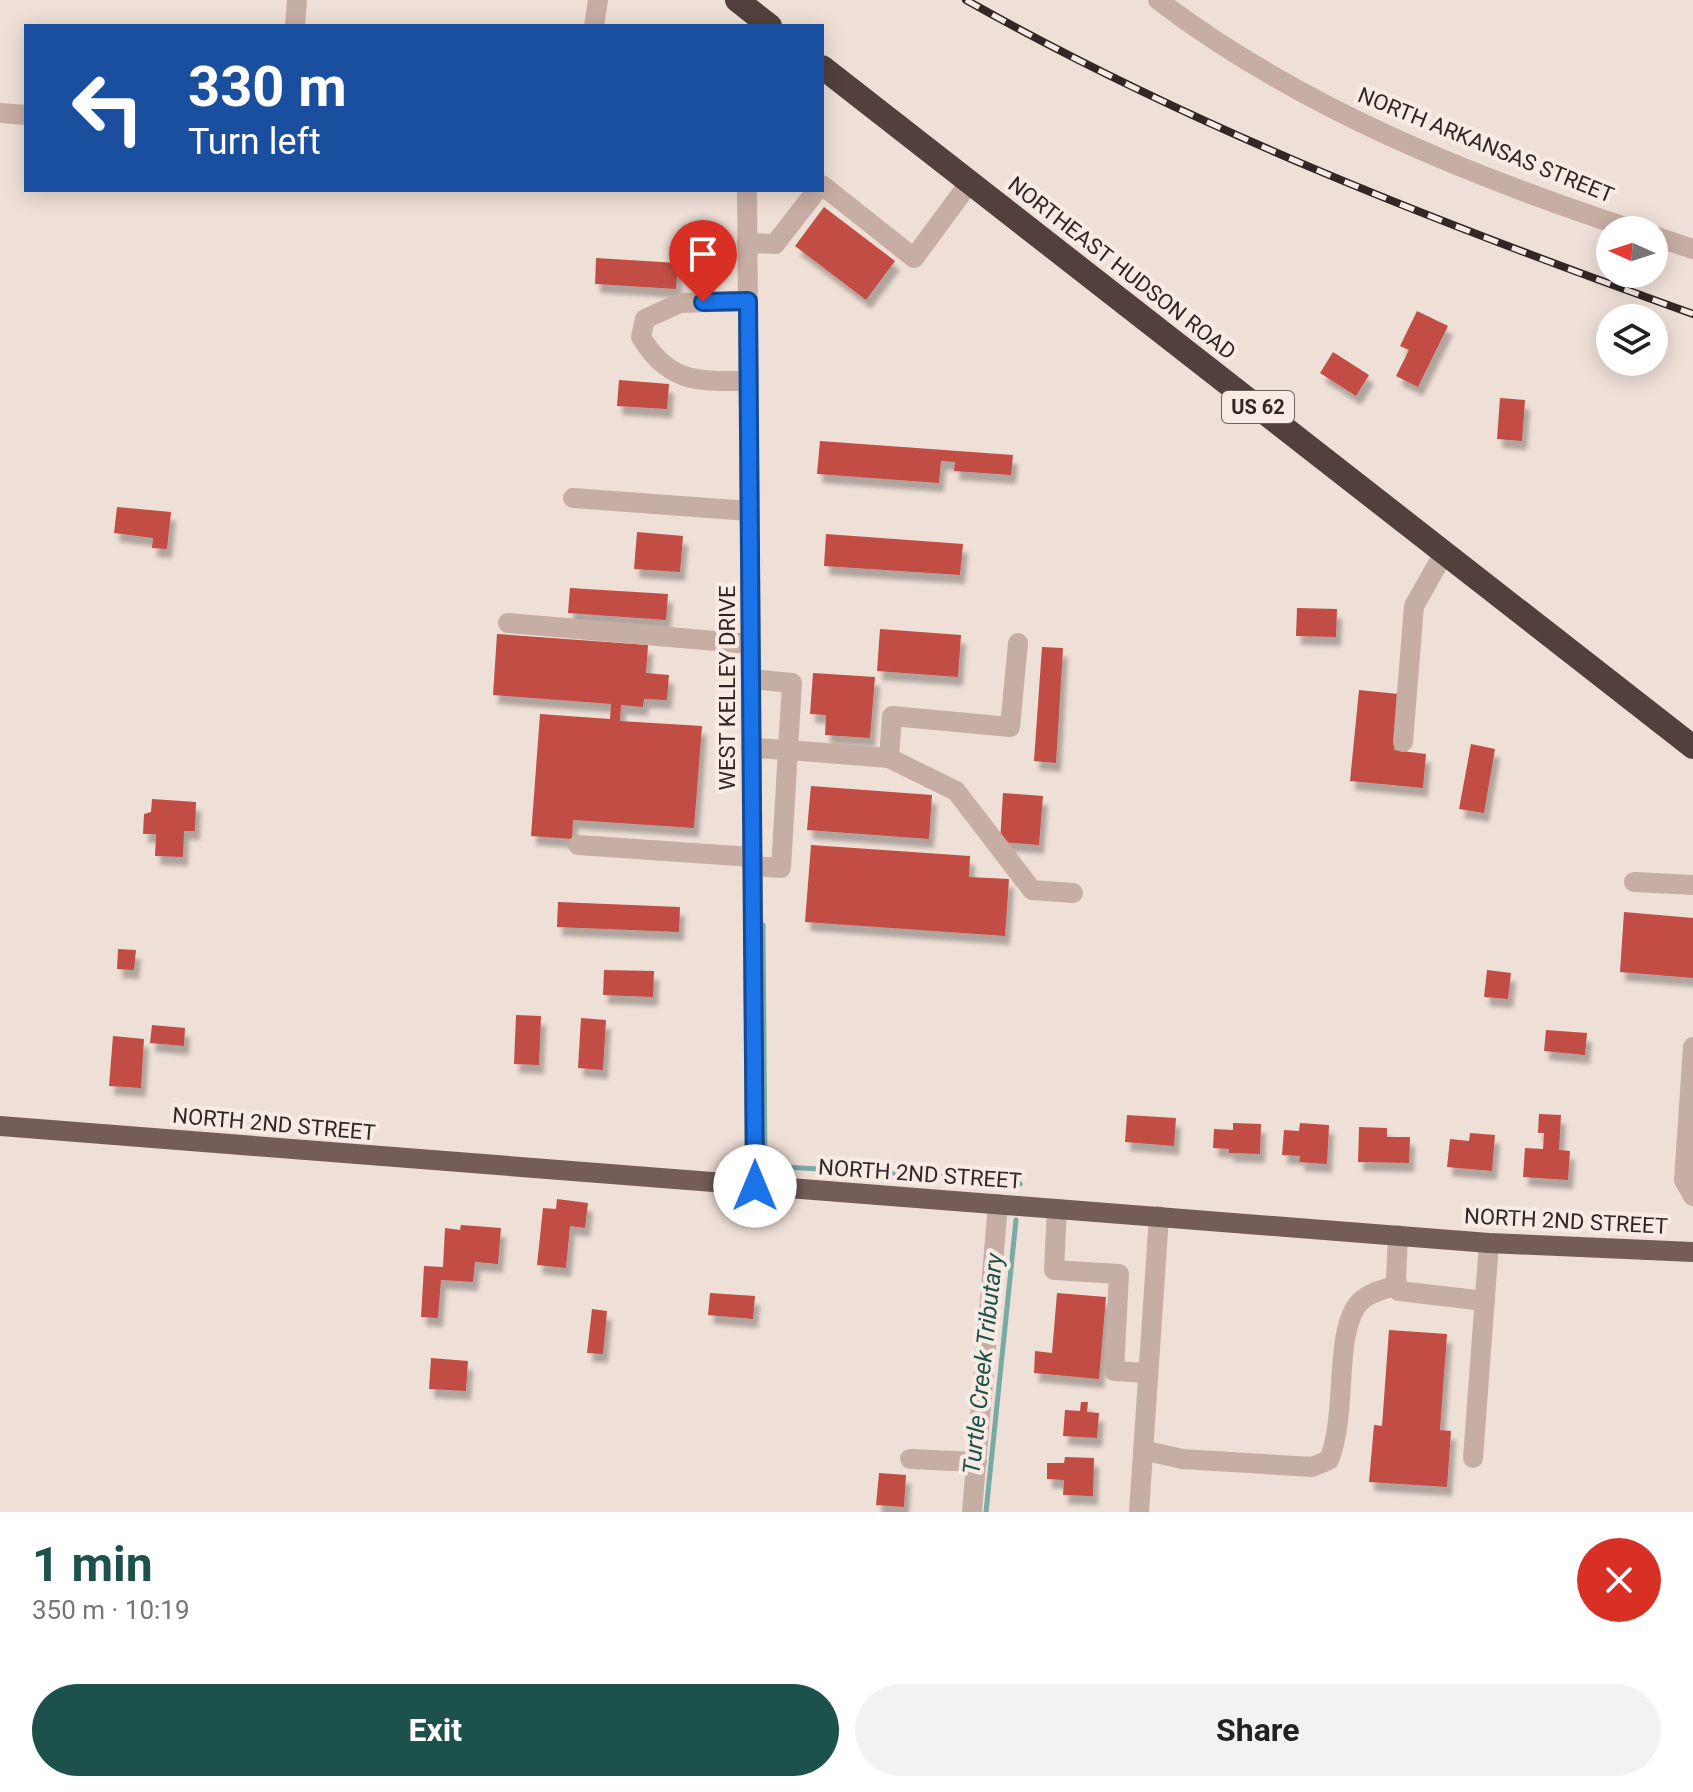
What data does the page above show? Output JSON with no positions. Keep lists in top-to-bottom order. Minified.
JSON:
{"streets":{"highway":["NORTHEAST HUDSON ROAD","US 62"],"main road":["NORTH 2ND STREET"],"street":["NORTH ARKANSAS STREET","WEST KELLEY DRIVE"]},"crossings":[["WEST KELLEY DRIVE","NORTH 2ND STREET"]],"water":["Turtle Creek Tributary"],"north":"left","page":{"turn":["330 m","Turn left"],"heading":["1 min","350 m · 10:19"],"buttons":["Exit","Share"]}}
